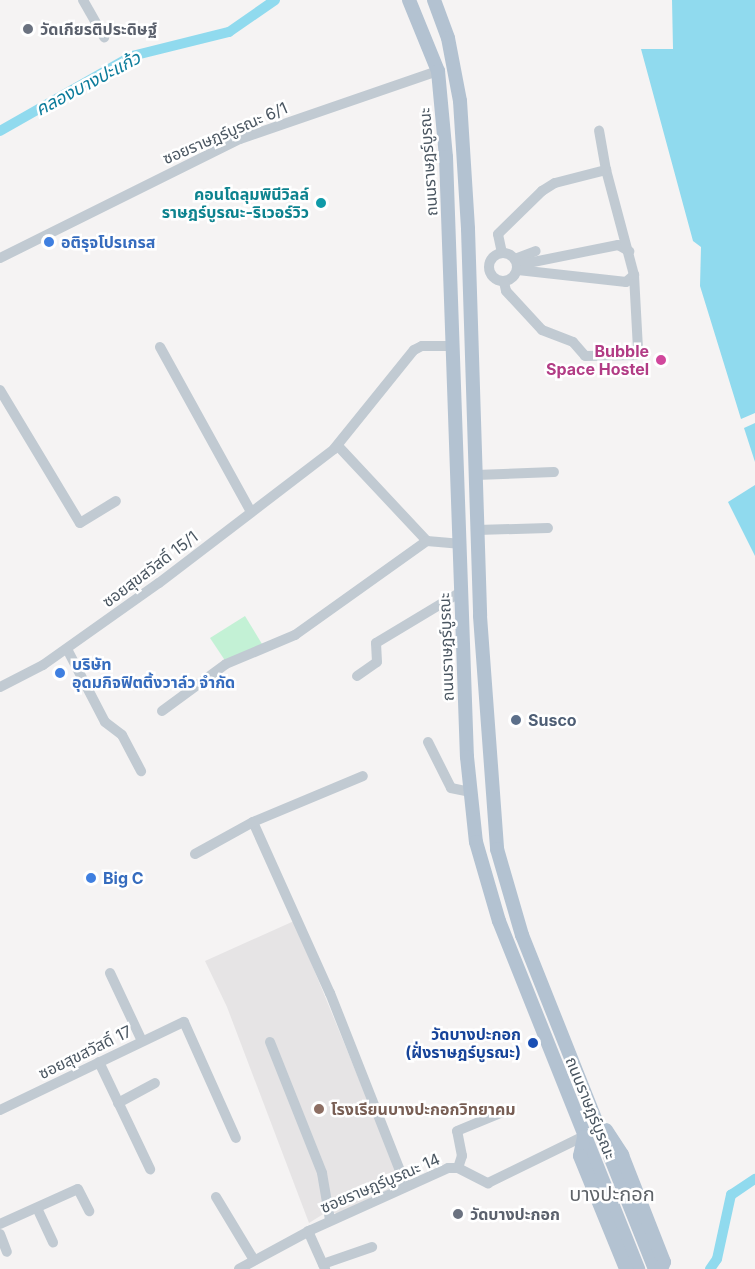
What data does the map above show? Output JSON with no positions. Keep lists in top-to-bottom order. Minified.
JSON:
{"streets":{"main road":["ถนนราษฎร์บูรณะ"],"street":["ซอยราษฎร์บูรณะ 6/1","ซอยสุขสวัสดิ์ 15/1","ซอยสุขสวัสดิ์ 17","ซอยราษฎร์บูรณะ 14"]},"crossings":[["ซอยราษฎร์บูรณะ 6/1","ถนนราษฎร์บูรณะ"],["ถนนราษฎร์บูรณะ","ซอยสุขสวัสดิ์ 15/1"],["ถนนราษฎร์บูรณะ","ซอยราษฎร์บูรณะ 14"]],"districts":["บางปะกอก"],"water":["คลองบางปะแก้ว"],"places":["วัดเกียรติประดิษฐ์","คอนโดลุมพินีวิลล์ ราษฎร์บูรณะ-ริเวอร์วิว","อติรุจโปรเกรส","Bubble Space Hostel","บริษัท อุดมกิจฟิตติ้งวาล์ว จำกัด","Susco","Big C","วัดบางปะกอก (ฝั่งราษฎร์บูรณะ)","โรงเรียนบางปะกอกวิทยาคม","วัดบางปะกอก"]}
